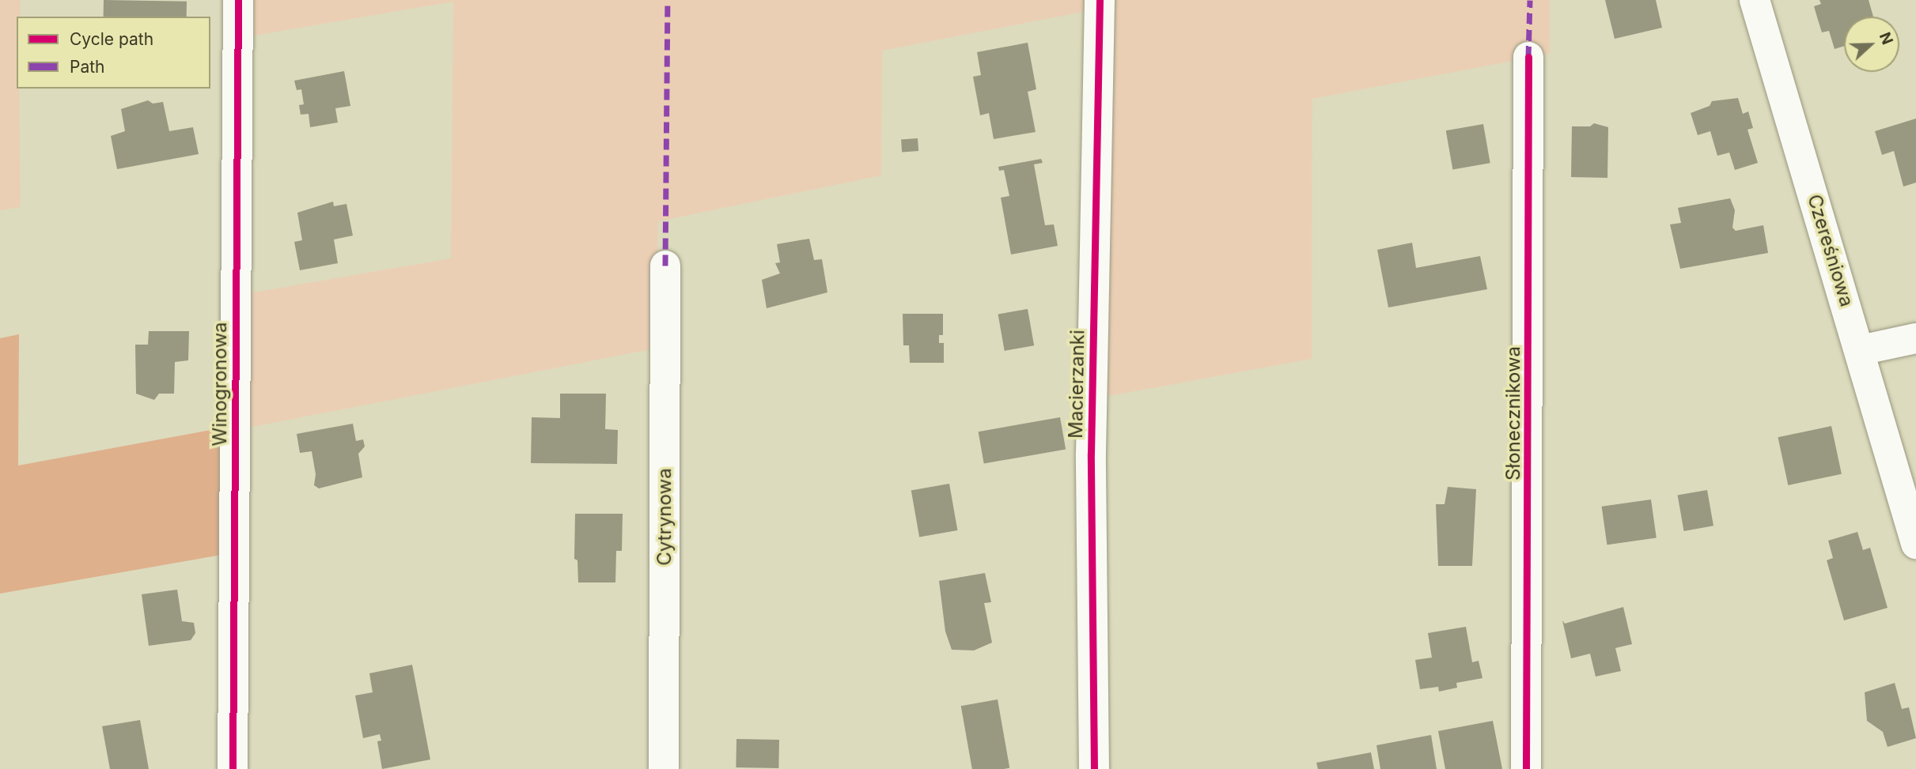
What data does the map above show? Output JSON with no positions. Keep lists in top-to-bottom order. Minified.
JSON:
{"streets":{"street":["Czereśniowa","Winogronowa","Macierzanki","Słonecznikowa","Cytrynowa"]},"legend":["Cycle path","Path"],"north":"right"}
